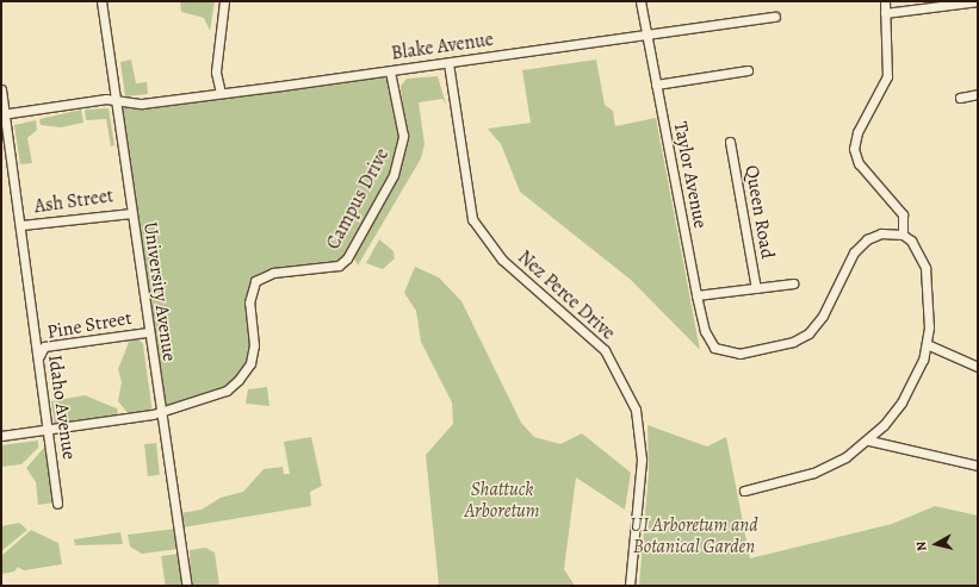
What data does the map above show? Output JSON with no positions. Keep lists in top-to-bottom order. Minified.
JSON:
{"streets":{"street":["Blake Avenue","Taylor Avenue","Campus Drive","Ash Street","Queen Road","University Avenue","Nez Perce Drive","Pine Street","Idaho Avenue"]},"crossings":[["Blake Avenue","Taylor Avenue"],["Blake Avenue","Campus Drive"],["Blake Avenue","University Avenue"],["Blake Avenue","Nez Perce Drive"],["Blake Avenue","Idaho Avenue"],["Campus Drive","University Avenue"],["Campus Drive","Idaho Avenue"],["Ash Street","University Avenue"],["Ash Street","Idaho Avenue"],["University Avenue","Pine Street"],["Pine Street","Idaho Avenue"]],"parks":["Shattuck Arboretum","UI Arboretum and Botanical Garden"],"north":"left"}
